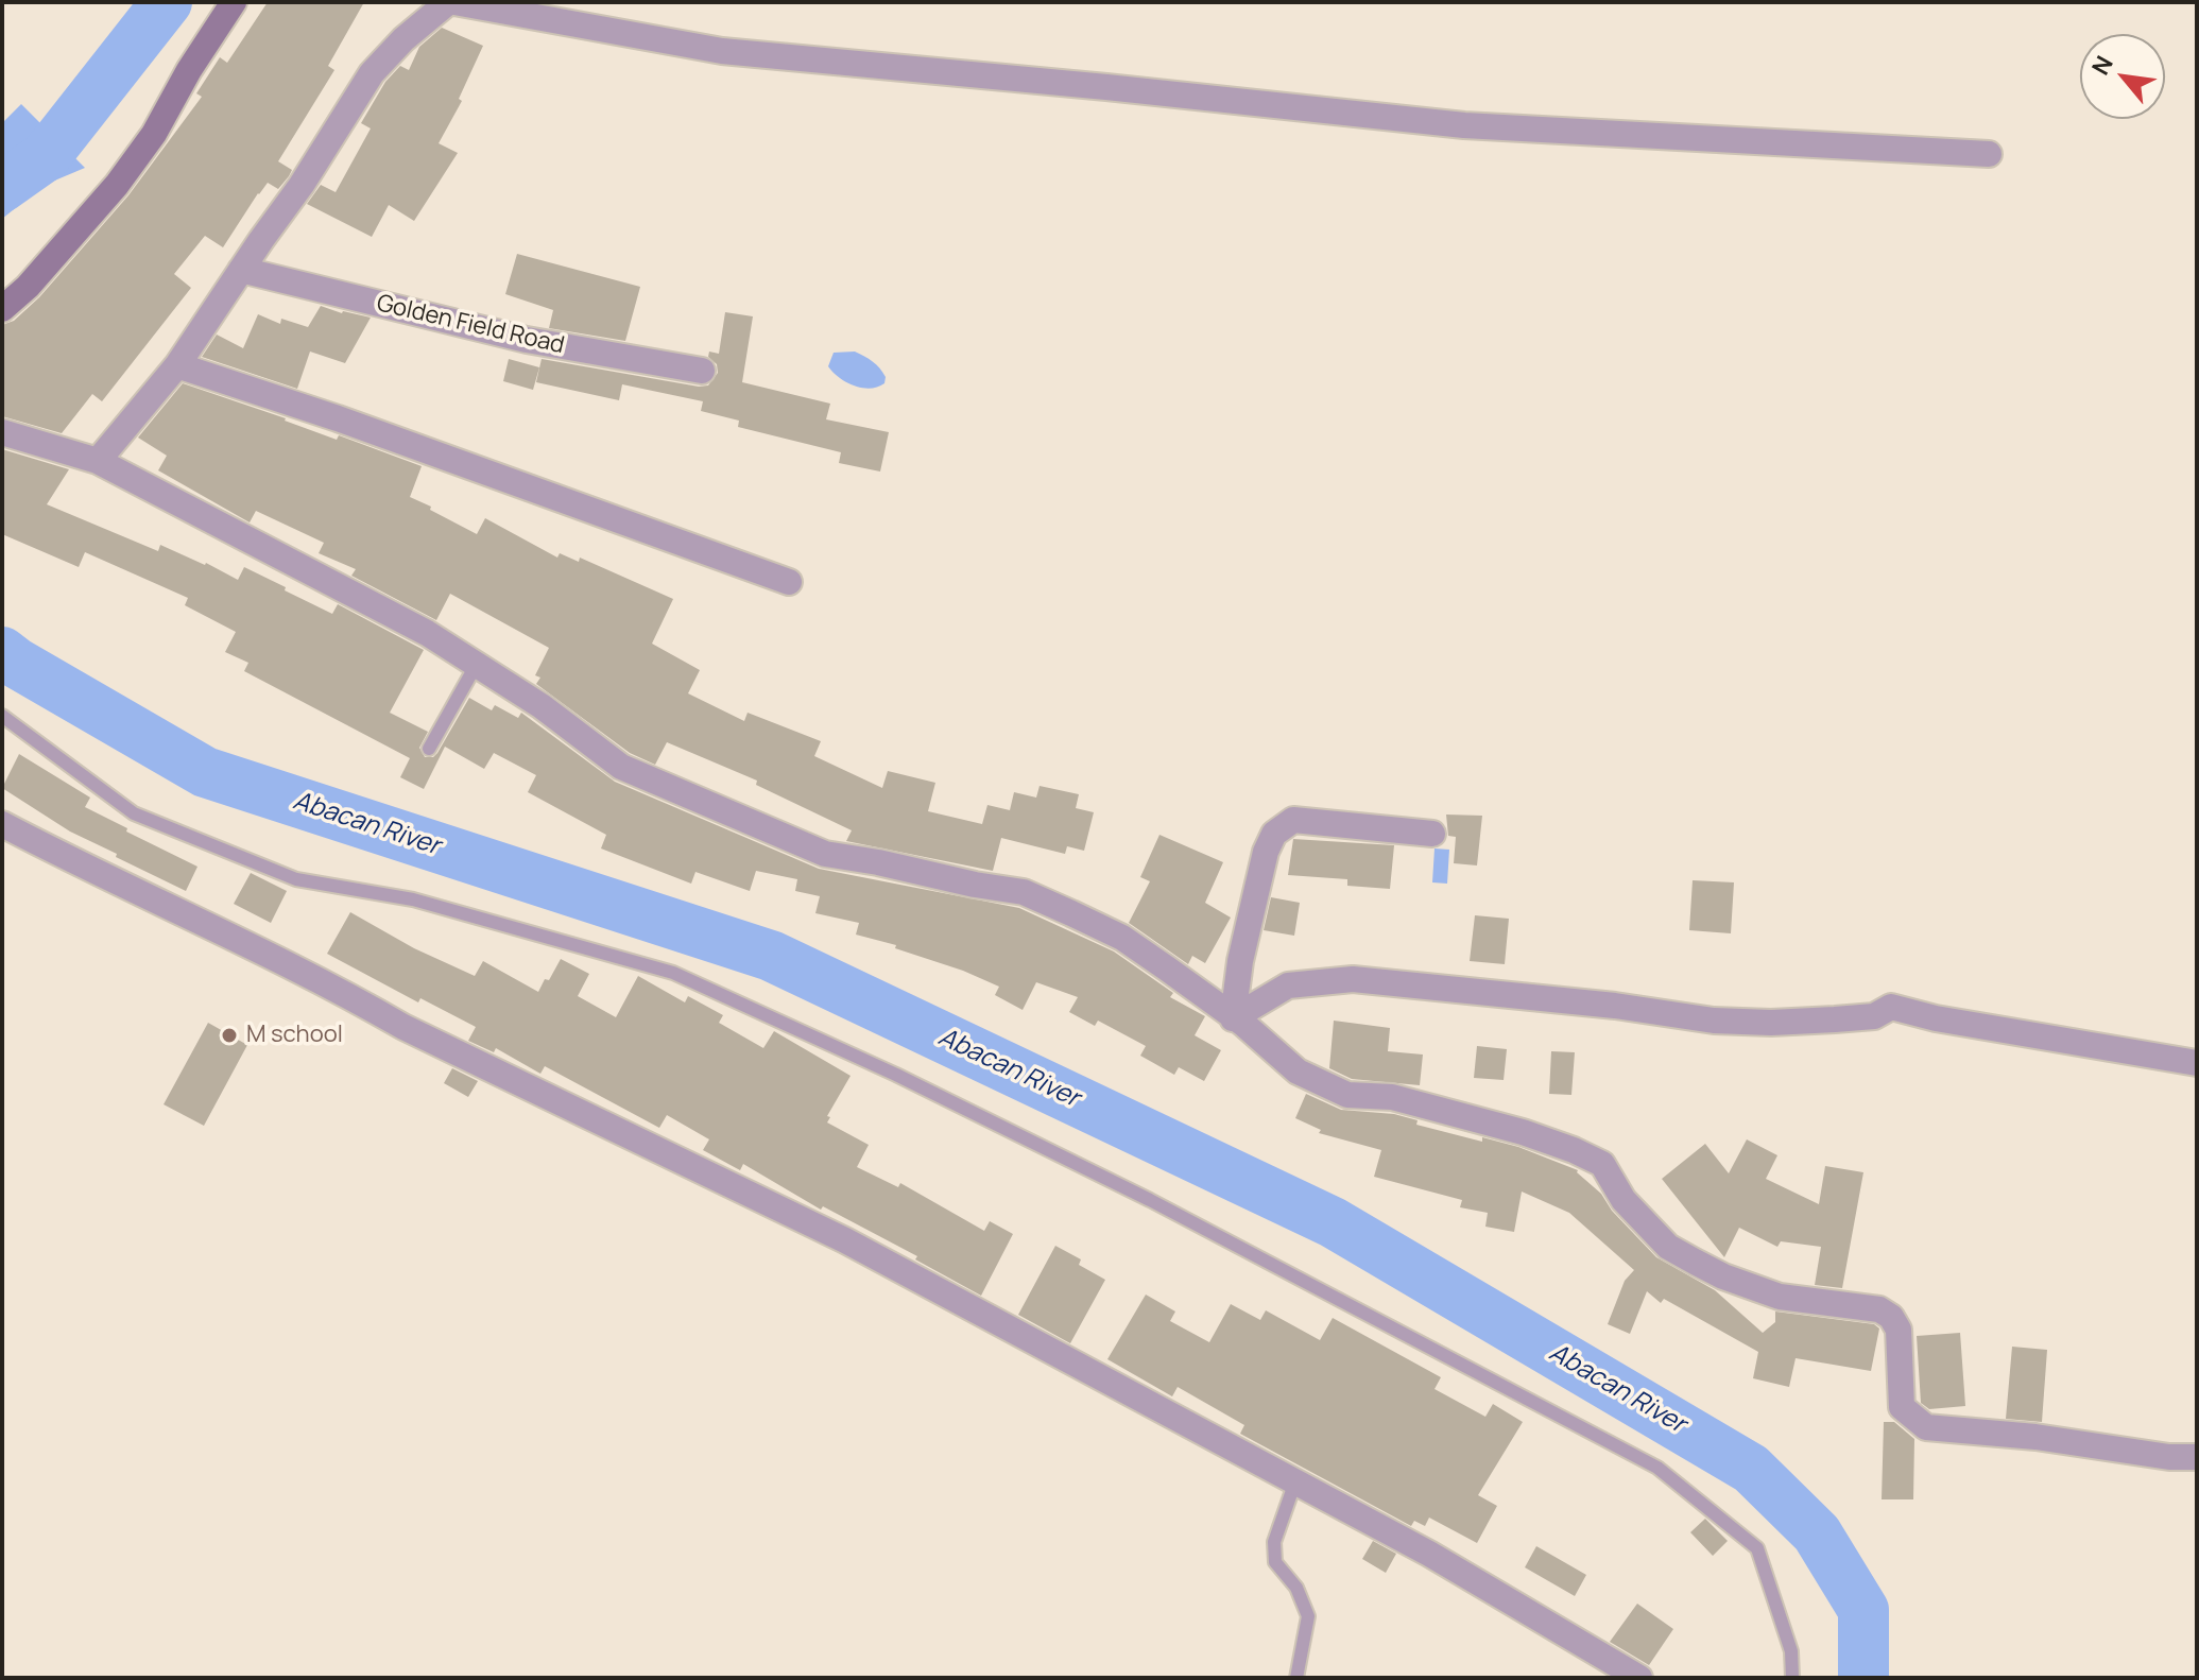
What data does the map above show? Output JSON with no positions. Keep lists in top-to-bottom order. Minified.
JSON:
{"streets":{"street":["Golden Field Road"]},"water":["Abacan River"],"places":["M school"],"north":"top left"}
